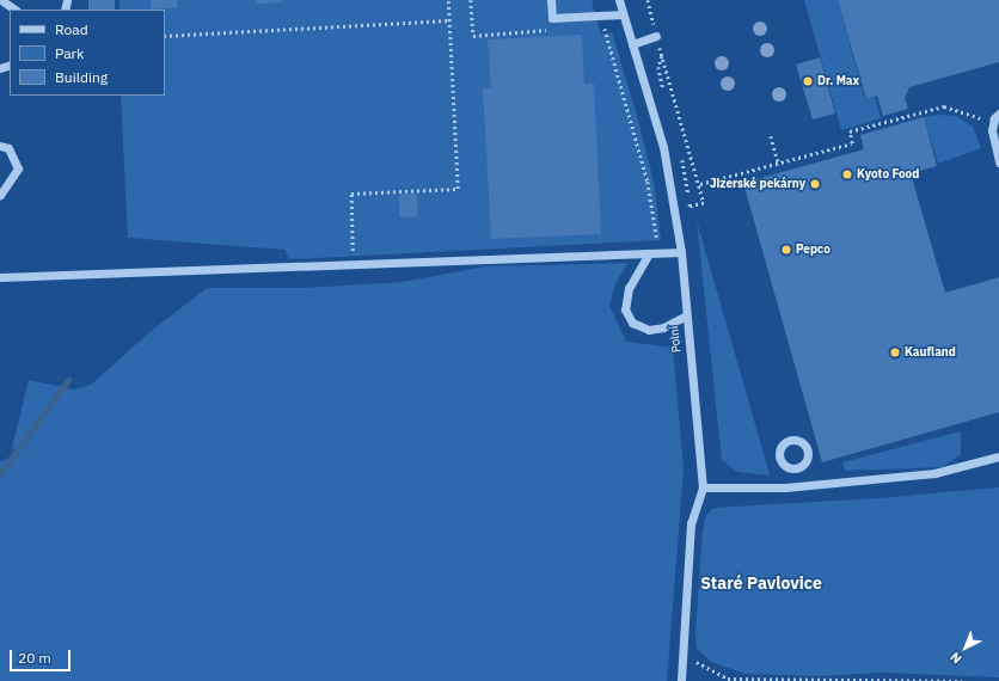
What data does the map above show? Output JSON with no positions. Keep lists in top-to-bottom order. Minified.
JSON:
{"streets":{"street":["Polní"]},"districts":["Staré Pavlovice"],"places":["Dr. Max","Kyoto Food","Jizerské pekárny","Pepco","Kaufland"],"legend":["Road","Park","Building"],"scale_bar":"20 m","north":"bottom left"}
